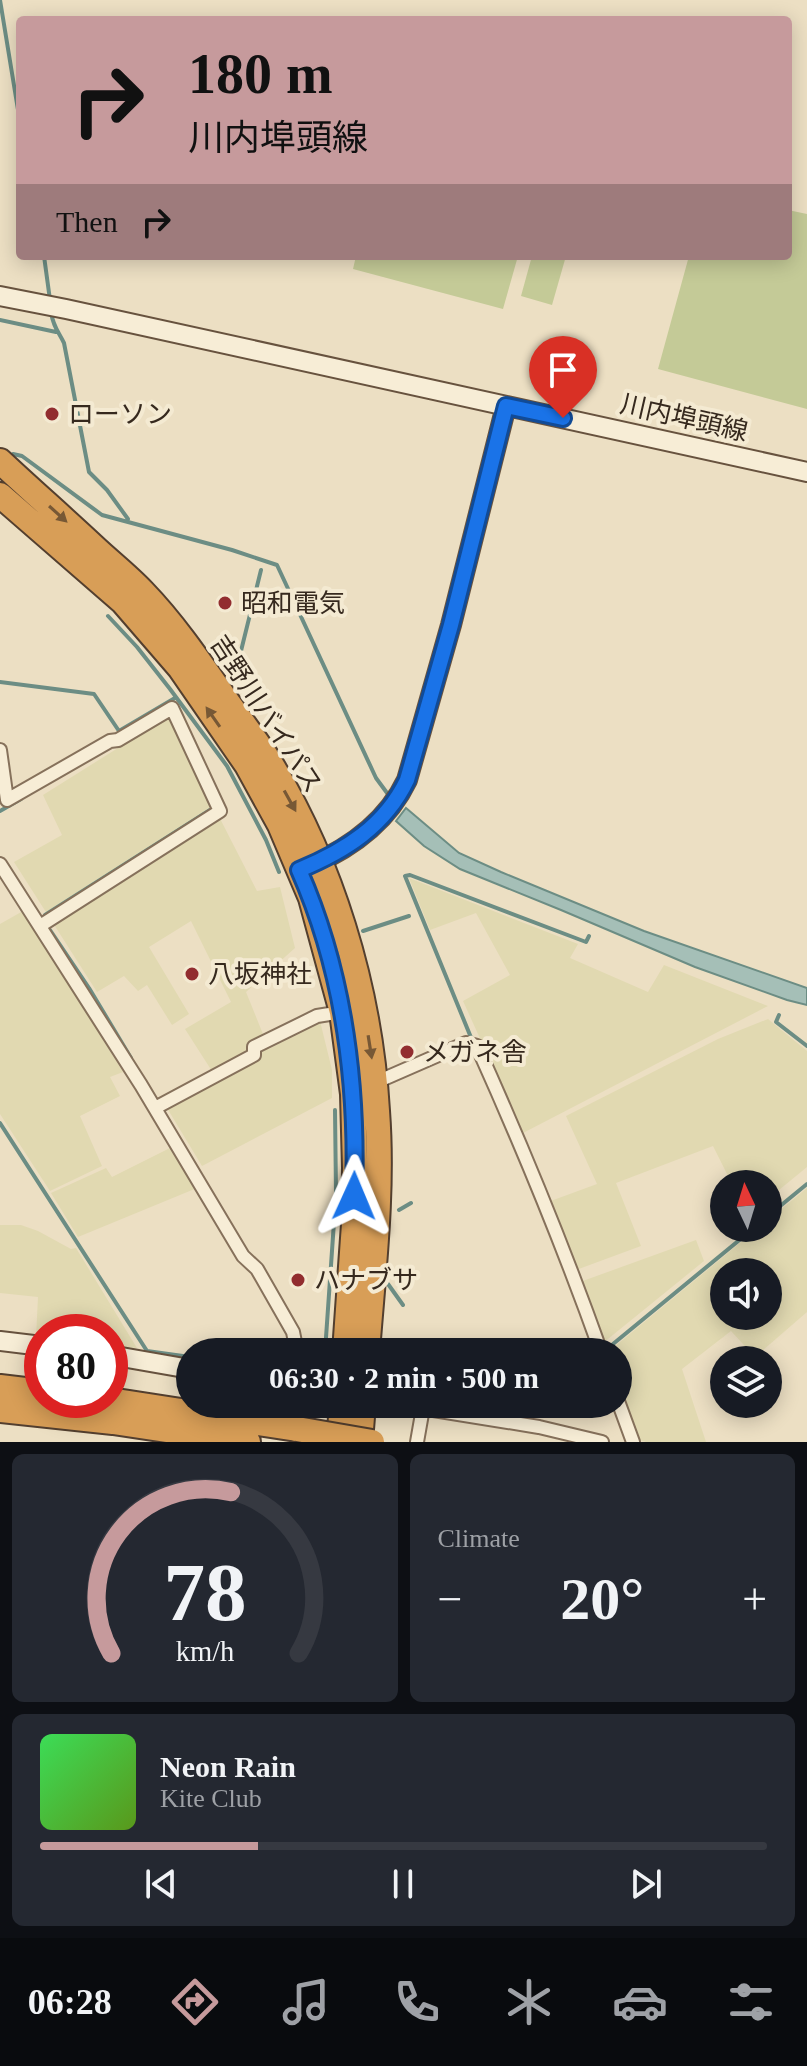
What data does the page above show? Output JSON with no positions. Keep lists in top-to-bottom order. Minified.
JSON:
{"streets":{"highway":["吉野川バイパス"],"main road":["川内埠頭線"]},"places":["ローソン","昭和電気","八坂神社","メガネ舎","ハナブサ"],"north":"top","page":{"turn":["180 m","川内埠頭線"],"then":"Then","limit":"80","trip":"06:30 · 2 min · 500 m","tile":"Climate","heat":["−","20°","+"],"song":["Neon Rain","Kite Club"],"tabs":"06:28","gauge":["78","km/h"]}}
